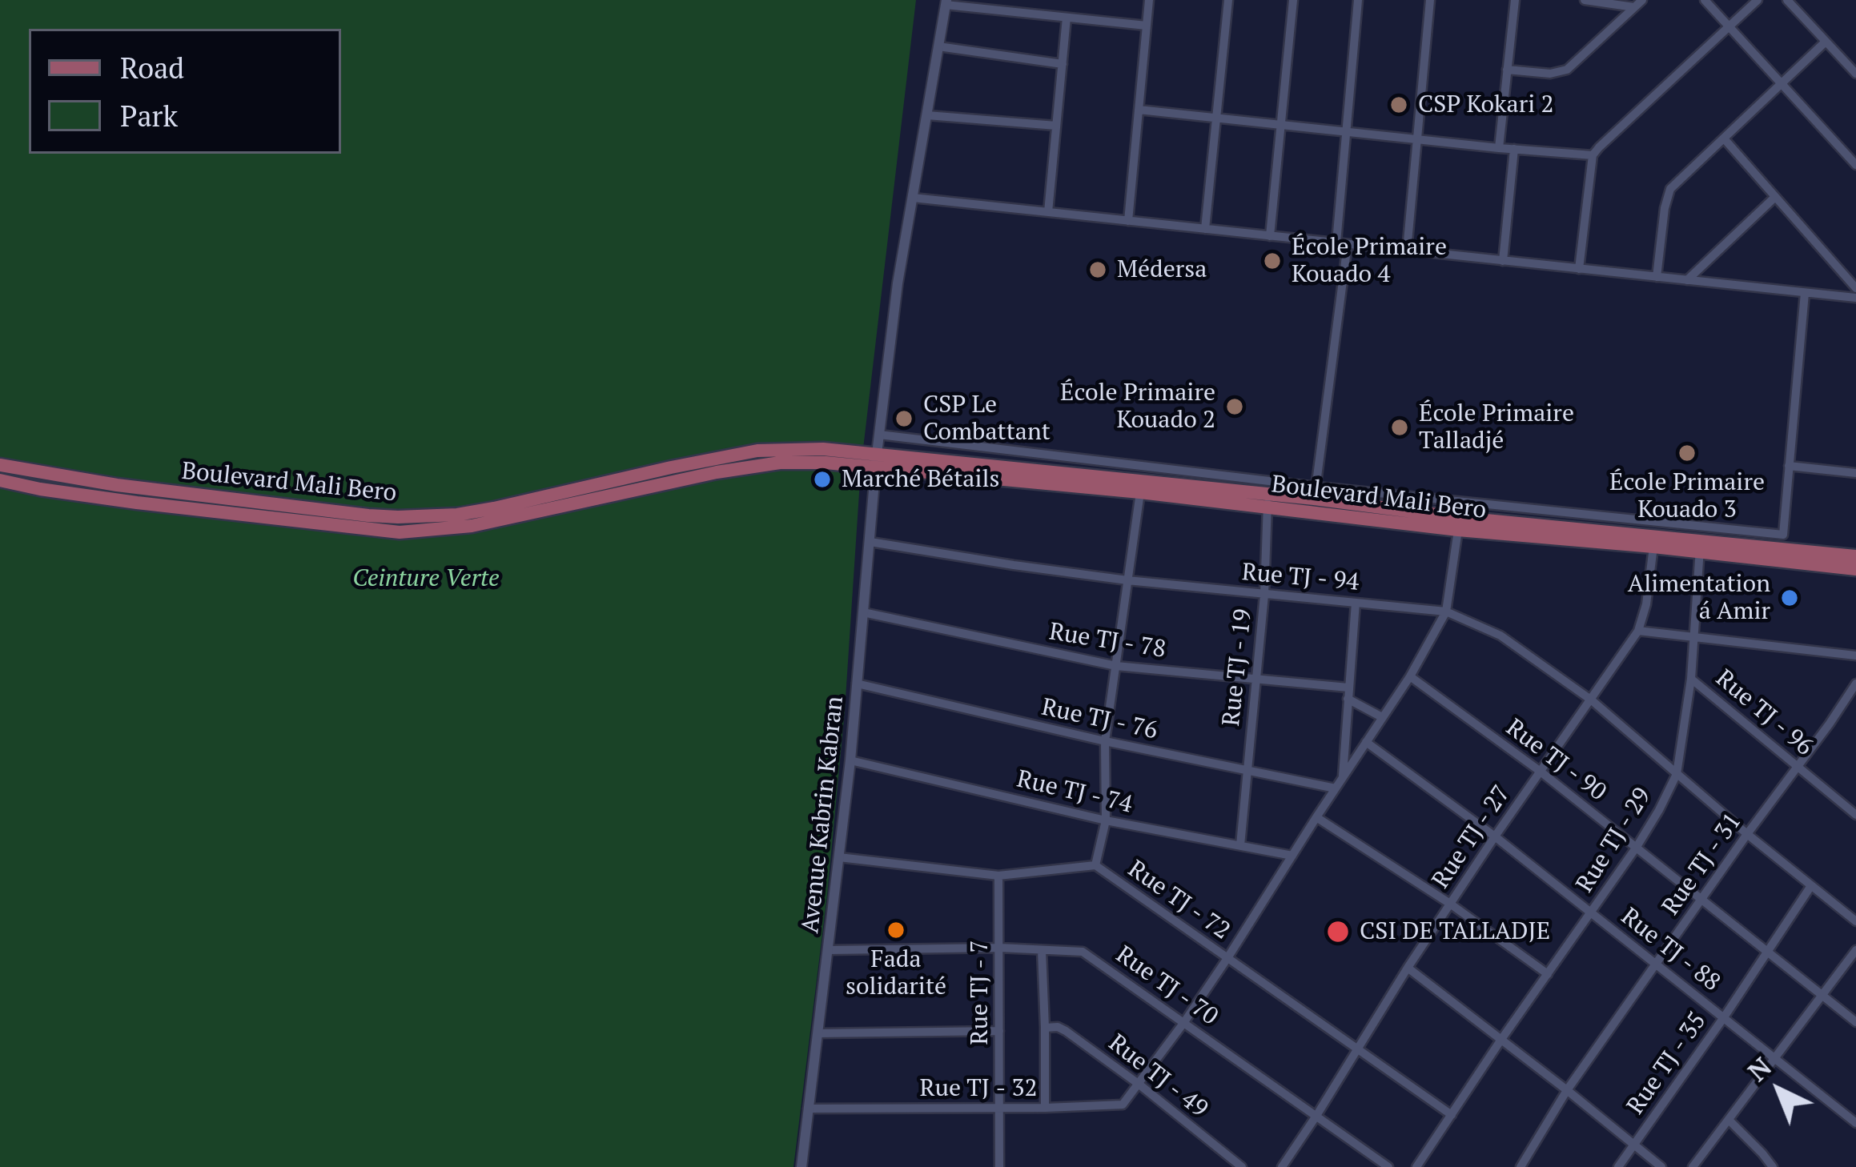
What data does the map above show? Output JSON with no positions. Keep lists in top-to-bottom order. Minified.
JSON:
{"streets":{"main road":["Boulevard Mali Bero"],"street":["Rue TJ - 94","Rue TJ - 78","Rue TJ - 19","Rue TJ - 96","Rue TJ - 76","Rue TJ - 90","Rue TJ - 74","Avenue Kabrin Kabran","Rue TJ - 27","Rue TJ - 29","Rue TJ - 31","Rue TJ - 72","Rue TJ - 88","Rue TJ - 70","Rue TJ - 7","Rue TJ - 35","Rue TJ - 49","Rue TJ - 32"]},"crossings":[["Boulevard Mali Bero","Rue TJ - 19"],["Boulevard Mali Bero","Rue TJ - 27"],["Boulevard Mali Bero","Rue TJ - 29"],["Rue TJ - 94","Rue TJ - 19"],["Rue TJ - 94","Avenue Kabrin Kabran"],["Rue TJ - 94","Rue TJ - 27"],["Rue TJ - 94","Rue TJ - 29"],["Rue TJ - 94","Rue TJ - 31"],["Rue TJ - 94","Rue TJ - 35"],["Rue TJ - 78","Rue TJ - 19"],["Rue TJ - 78","Avenue Kabrin Kabran"],["Rue TJ - 19","Rue TJ - 76"],["Rue TJ - 19","Rue TJ - 74"],["Rue TJ - 96","Rue TJ - 29"],["Rue TJ - 96","Rue TJ - 31"],["Rue TJ - 76","Avenue Kabrin Kabran"],["Rue TJ - 90","Rue TJ - 27"],["Rue TJ - 90","Rue TJ - 29"],["Rue TJ - 90","Rue TJ - 31"],["Rue TJ - 90","Rue TJ - 35"],["Rue TJ - 74","Avenue Kabrin Kabran"],["Avenue Kabrin Kabran","Rue TJ - 72"],["Avenue Kabrin Kabran","Rue TJ - 70"],["Avenue Kabrin Kabran","Rue TJ - 32"],["Rue TJ - 27","Rue TJ - 72"],["Rue TJ - 27","Rue TJ - 88"],["Rue TJ - 27","Rue TJ - 70"],["Rue TJ - 29","Rue TJ - 72"],["Rue TJ - 29","Rue TJ - 88"],["Rue TJ - 31","Rue TJ - 88"],["Rue TJ - 72","Rue TJ - 7"],["Rue TJ - 88","Rue TJ - 35"],["Rue TJ - 70","Rue TJ - 7"],["Rue TJ - 7","Rue TJ - 32"],["Rue TJ - 49","Rue TJ - 32"]],"parks":["Ceinture Verte"],"places":["CSP Kokari 2","École Primaire Kouado 4","Médersa","École Primaire Kouado 2","CSP Le Combattant","École Primaire Talladjé","École Primaire Kouado 3","Marché Bétails","Alimentation á Amir","Fada solidarité","CSI DE TALLADJE"],"legend":["Road","Park"],"north":"top left"}
